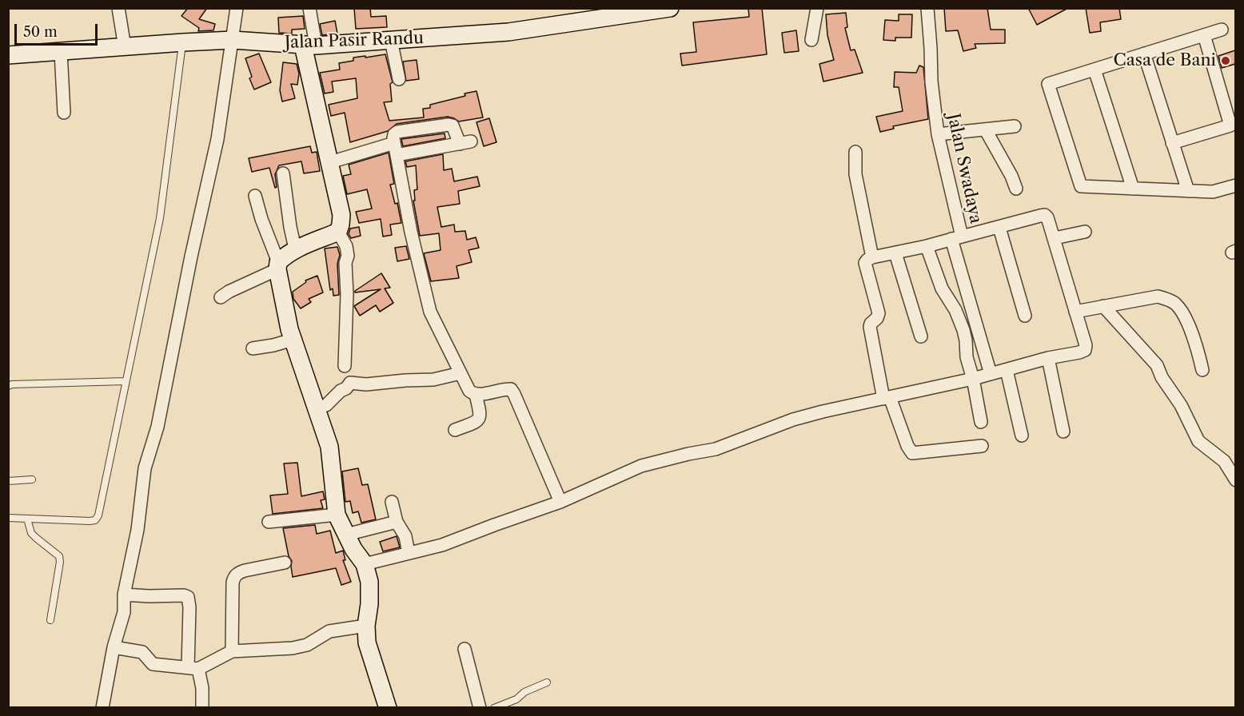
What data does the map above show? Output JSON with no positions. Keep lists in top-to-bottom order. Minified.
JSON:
{"streets":{"street":["Jalan Pasir Randu","Jalan Swadaya"]},"places":["Casa de Bani"],"scale_bar":"50 m"}
